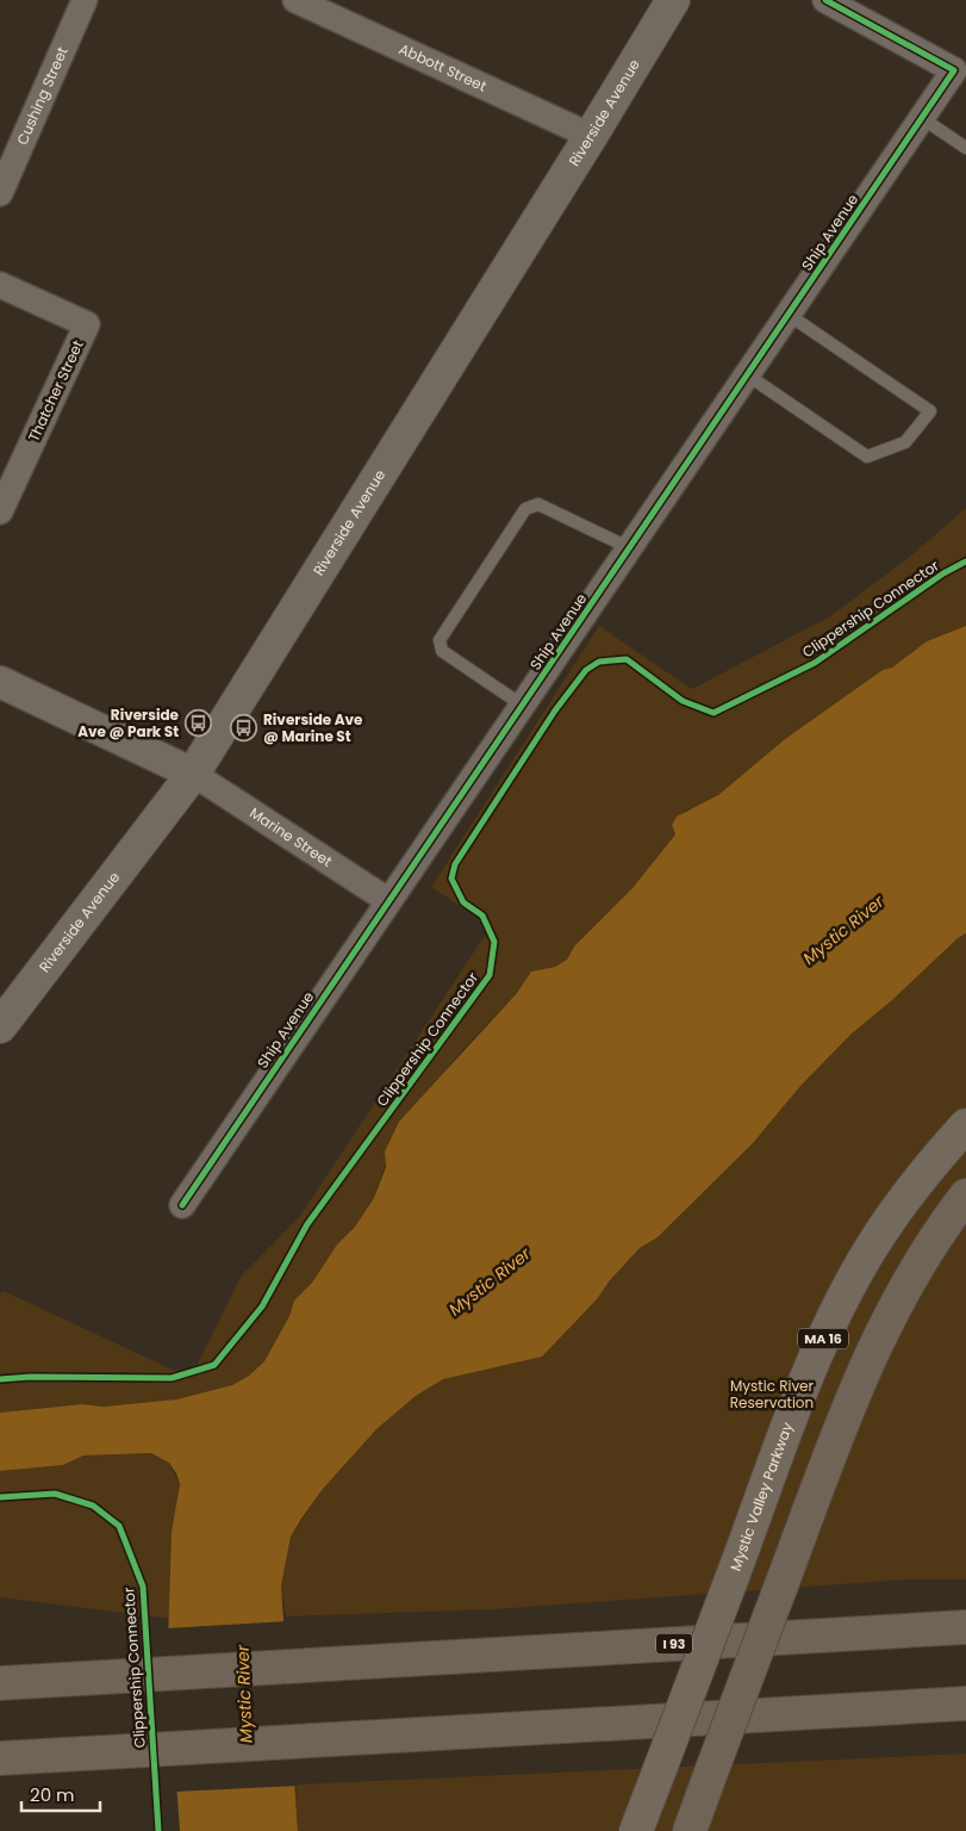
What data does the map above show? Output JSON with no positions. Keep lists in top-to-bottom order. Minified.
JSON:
{"streets":{"highway":["I 93"],"main road":["Riverside Avenue","MA 16","Mystic Valley Parkway"],"street":["Abbott Street","Cushing Street","Ship Avenue","Thatcher Street","Marine Street"],"cycle path":["Clippership Connector"]},"crossings":[["Abbott Street","Riverside Avenue"],["Riverside Avenue","Marine Street"],["Ship Avenue","Marine Street"]],"water":["Mystic River"],"parks":["Mystic River Reservation"],"places":{"bus stop":["Riverside Ave @ Park St","Riverside Ave @ Marine St"]},"scale_bar":"20 m"}
